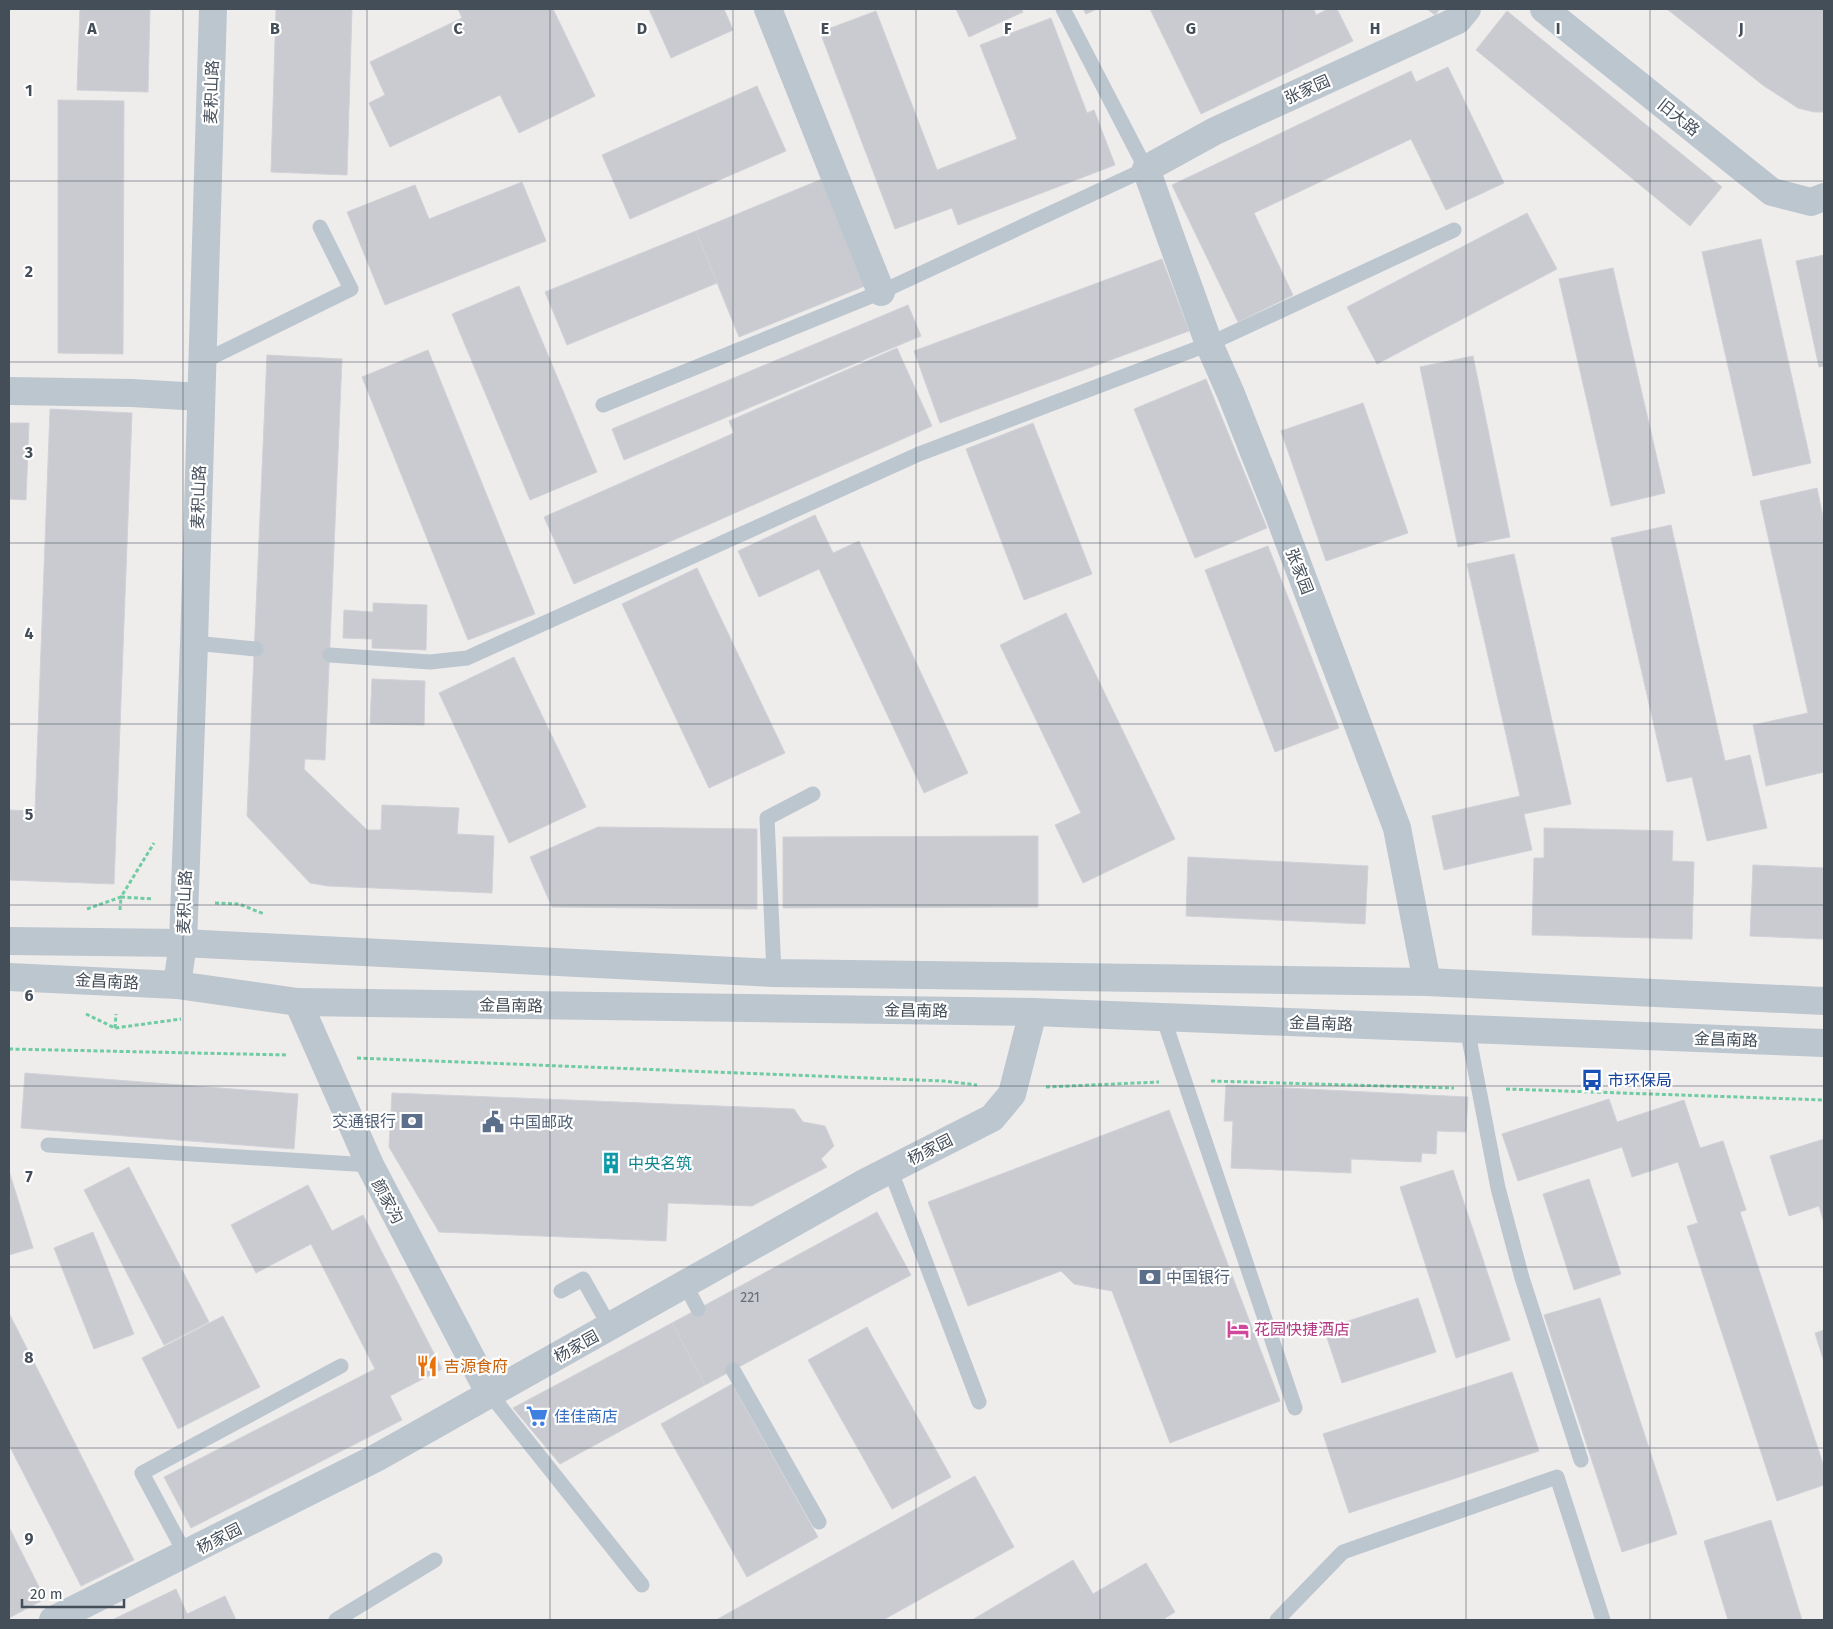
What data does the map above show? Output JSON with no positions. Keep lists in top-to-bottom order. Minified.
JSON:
{"streets":{"street":["张家园","麦积山路","旧大路","金昌南路","杨家园","颜家沟"]},"crossings":[["麦积山路","金昌南路"],["金昌南路","杨家园"],["金昌南路","颜家沟"],["杨家园","颜家沟"]],"places":{"bus stop":["市环保局"],"bank":["交通银行","中国银行"],"public building":["中国邮政"],"building":["中央名筑"],"hotel":["花园快捷酒店"],"restaurant":["吉源食府"],"supermarket":["佳佳商店"]},"house_numbers":["221"],"scale_bar":"20 m","grid":{"columns":["A","B","C","D","E","F","G","H","I","J"],"rows":["1","2","3","4","5","6","7","8","9"]}}
